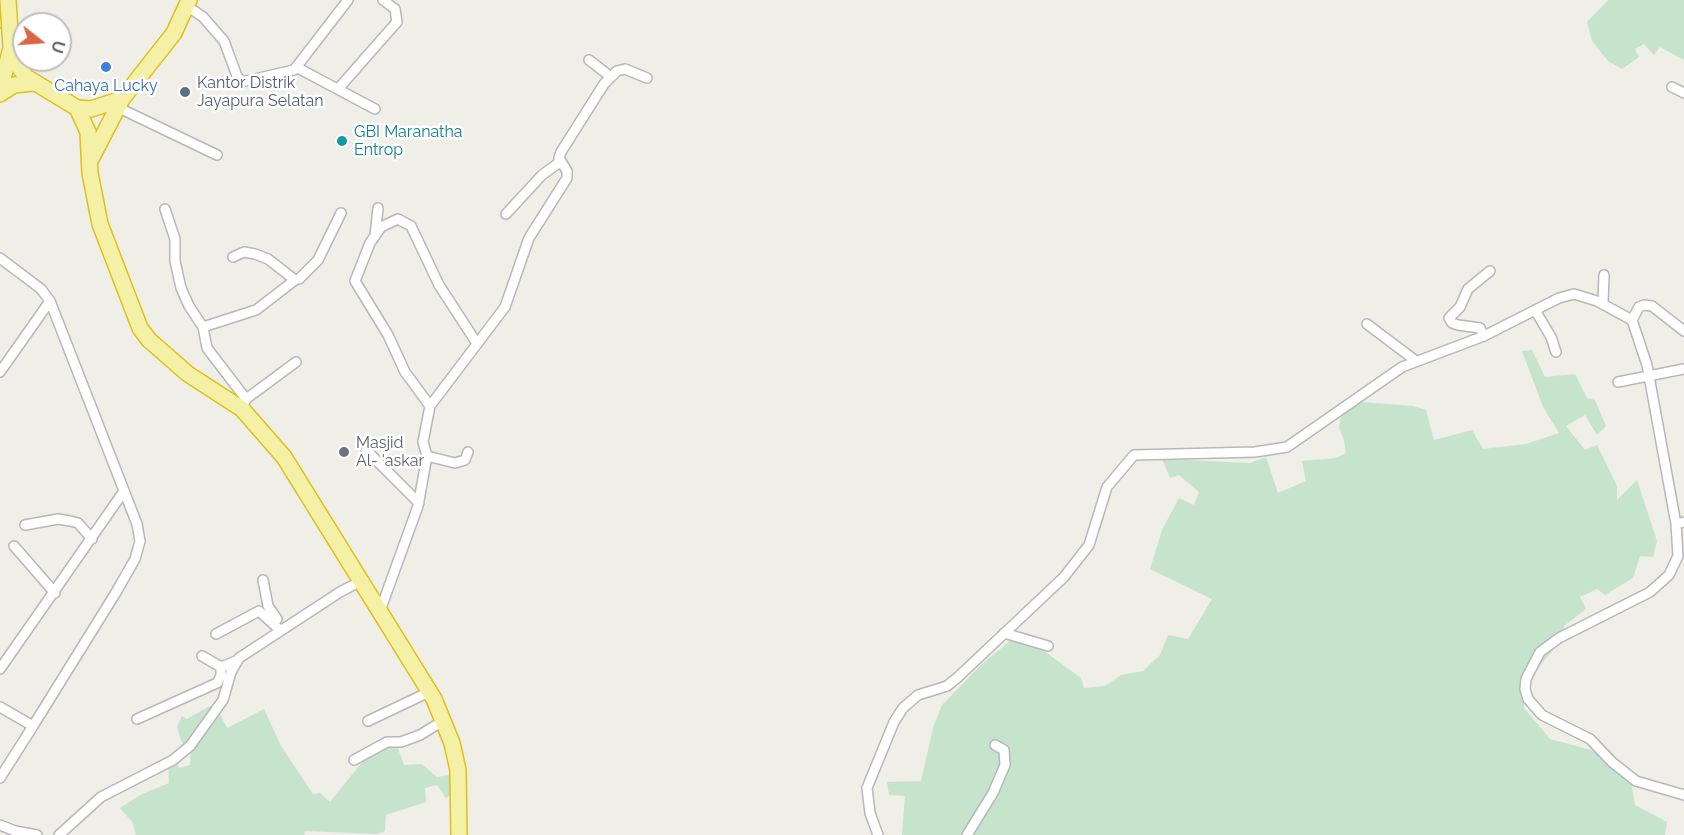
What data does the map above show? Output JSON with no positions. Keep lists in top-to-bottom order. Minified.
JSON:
{"places":["Cahaya Lucky","Kantor Distrik Jayapura Selatan","GBI Maranatha Entrop","Masjid Al- 'askar"],"north":"right"}
